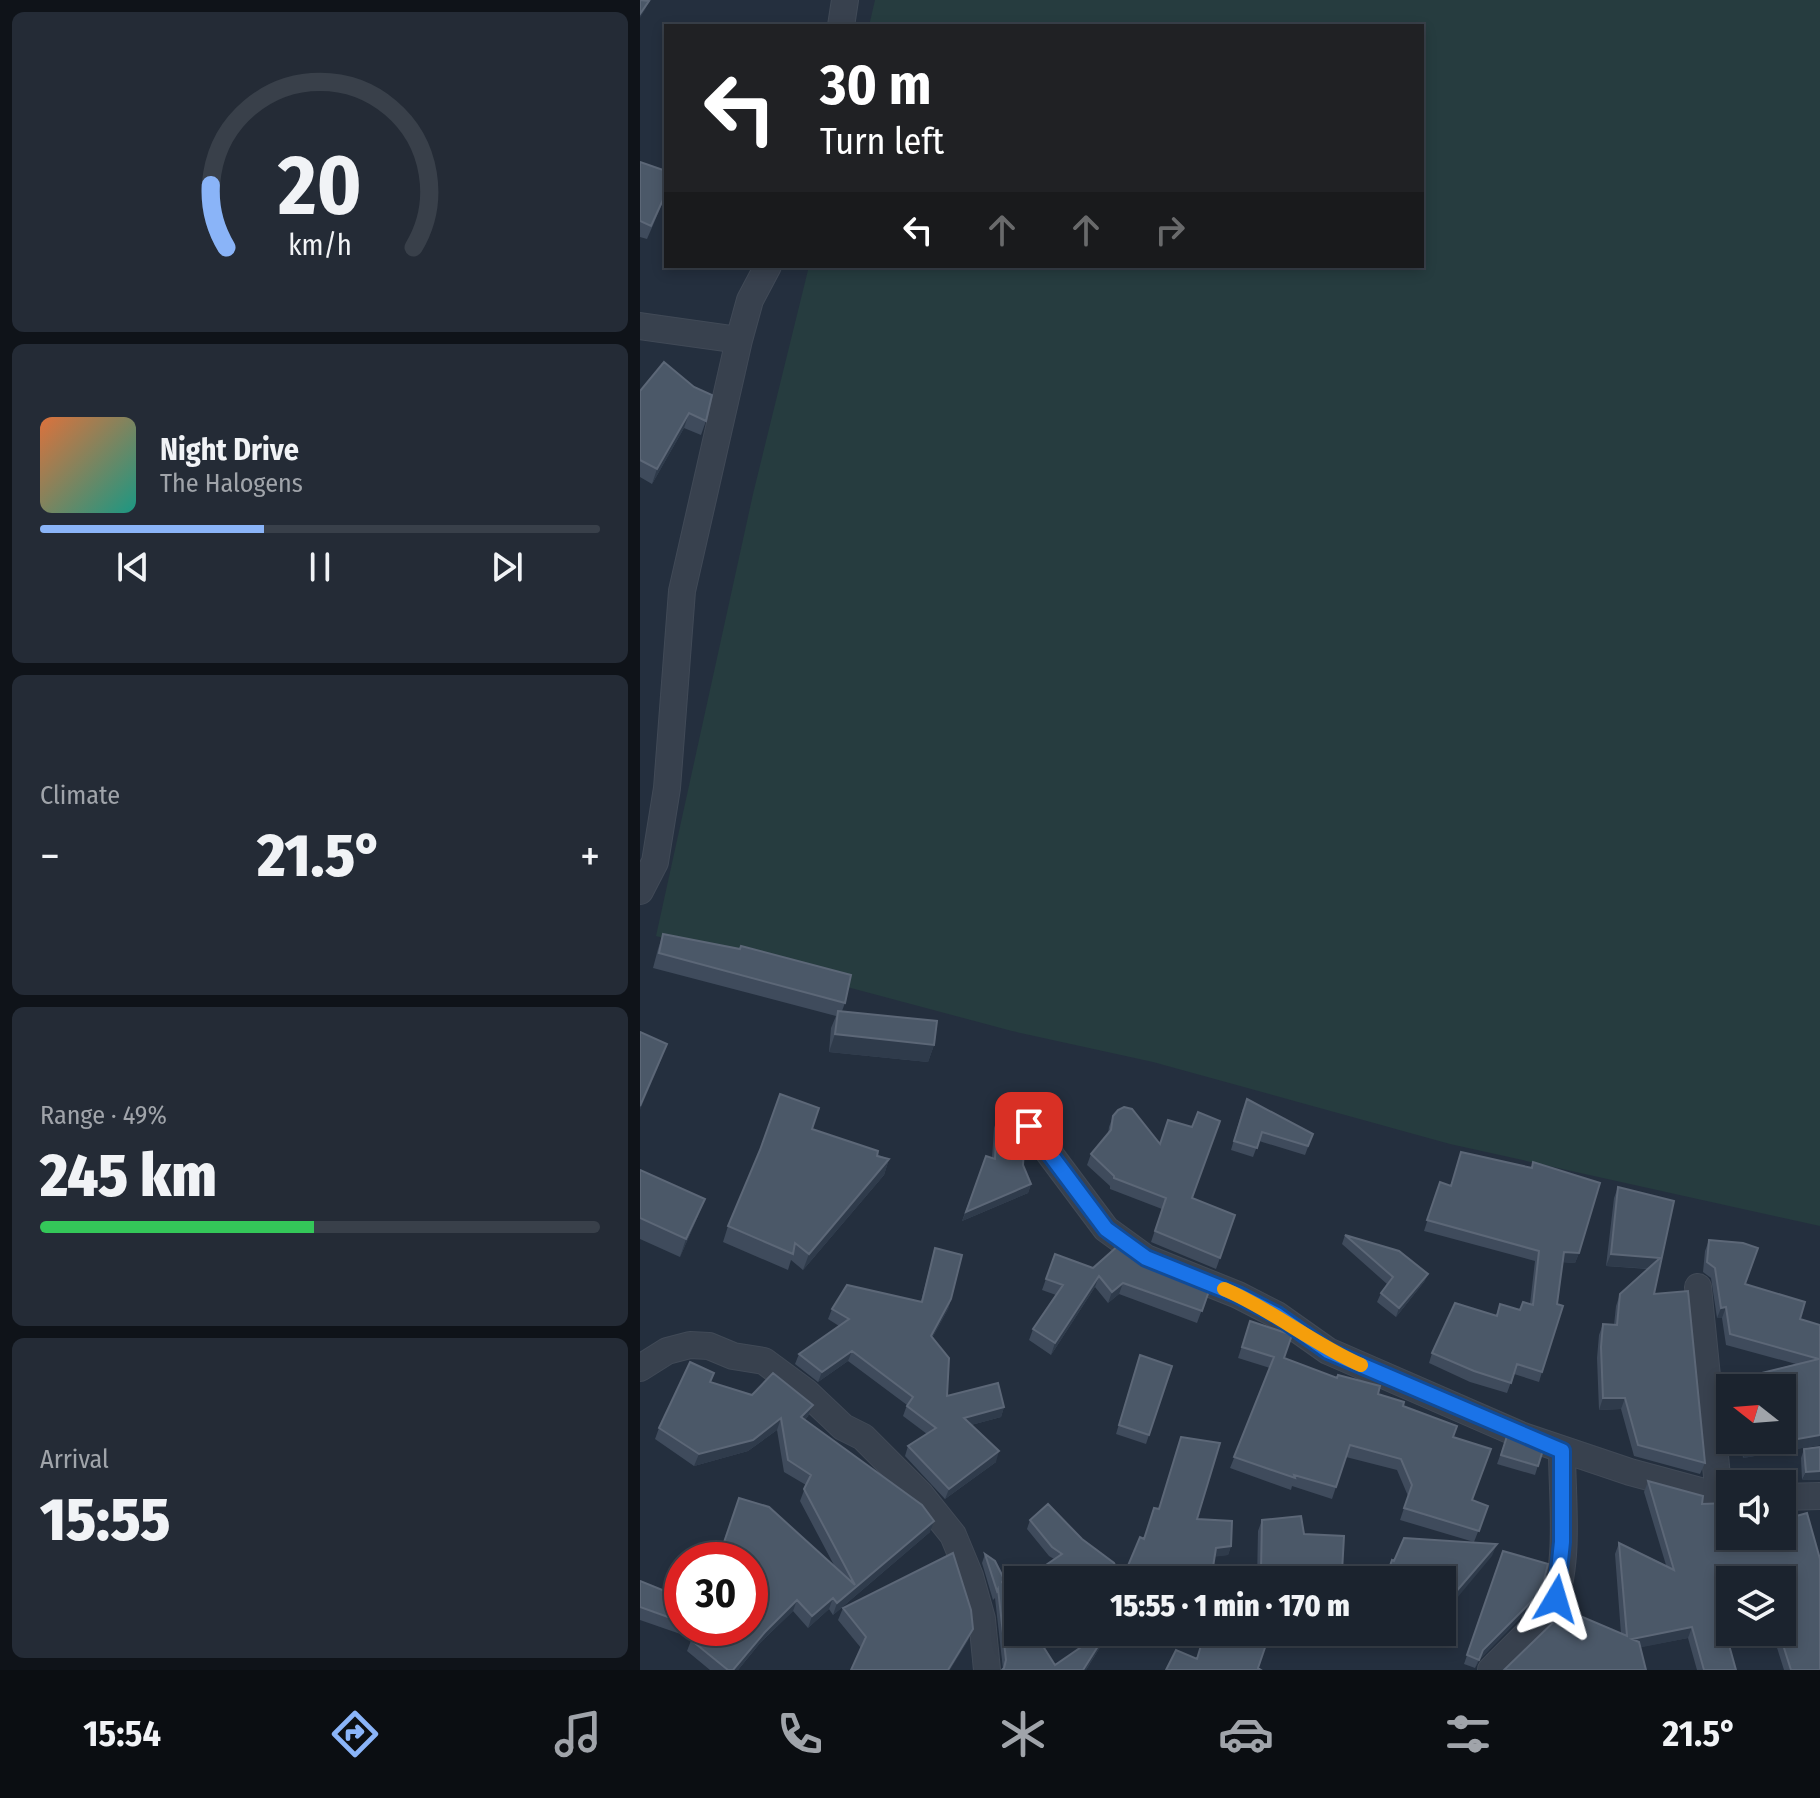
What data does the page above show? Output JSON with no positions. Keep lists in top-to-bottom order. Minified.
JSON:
{"north":"left","page":{"turn":["30 m","Turn left"],"song":["Night Drive","The Halogens"],"tile":["Climate",["Range · 49%","245 km"],["Arrival","15:55"]],"heat":["−","21.5°","+"],"limit":"30","trip":"15:55 · 1 min · 170 m","tabs":["15:54","21.5°"],"gauge":["20","km/h"]}}
